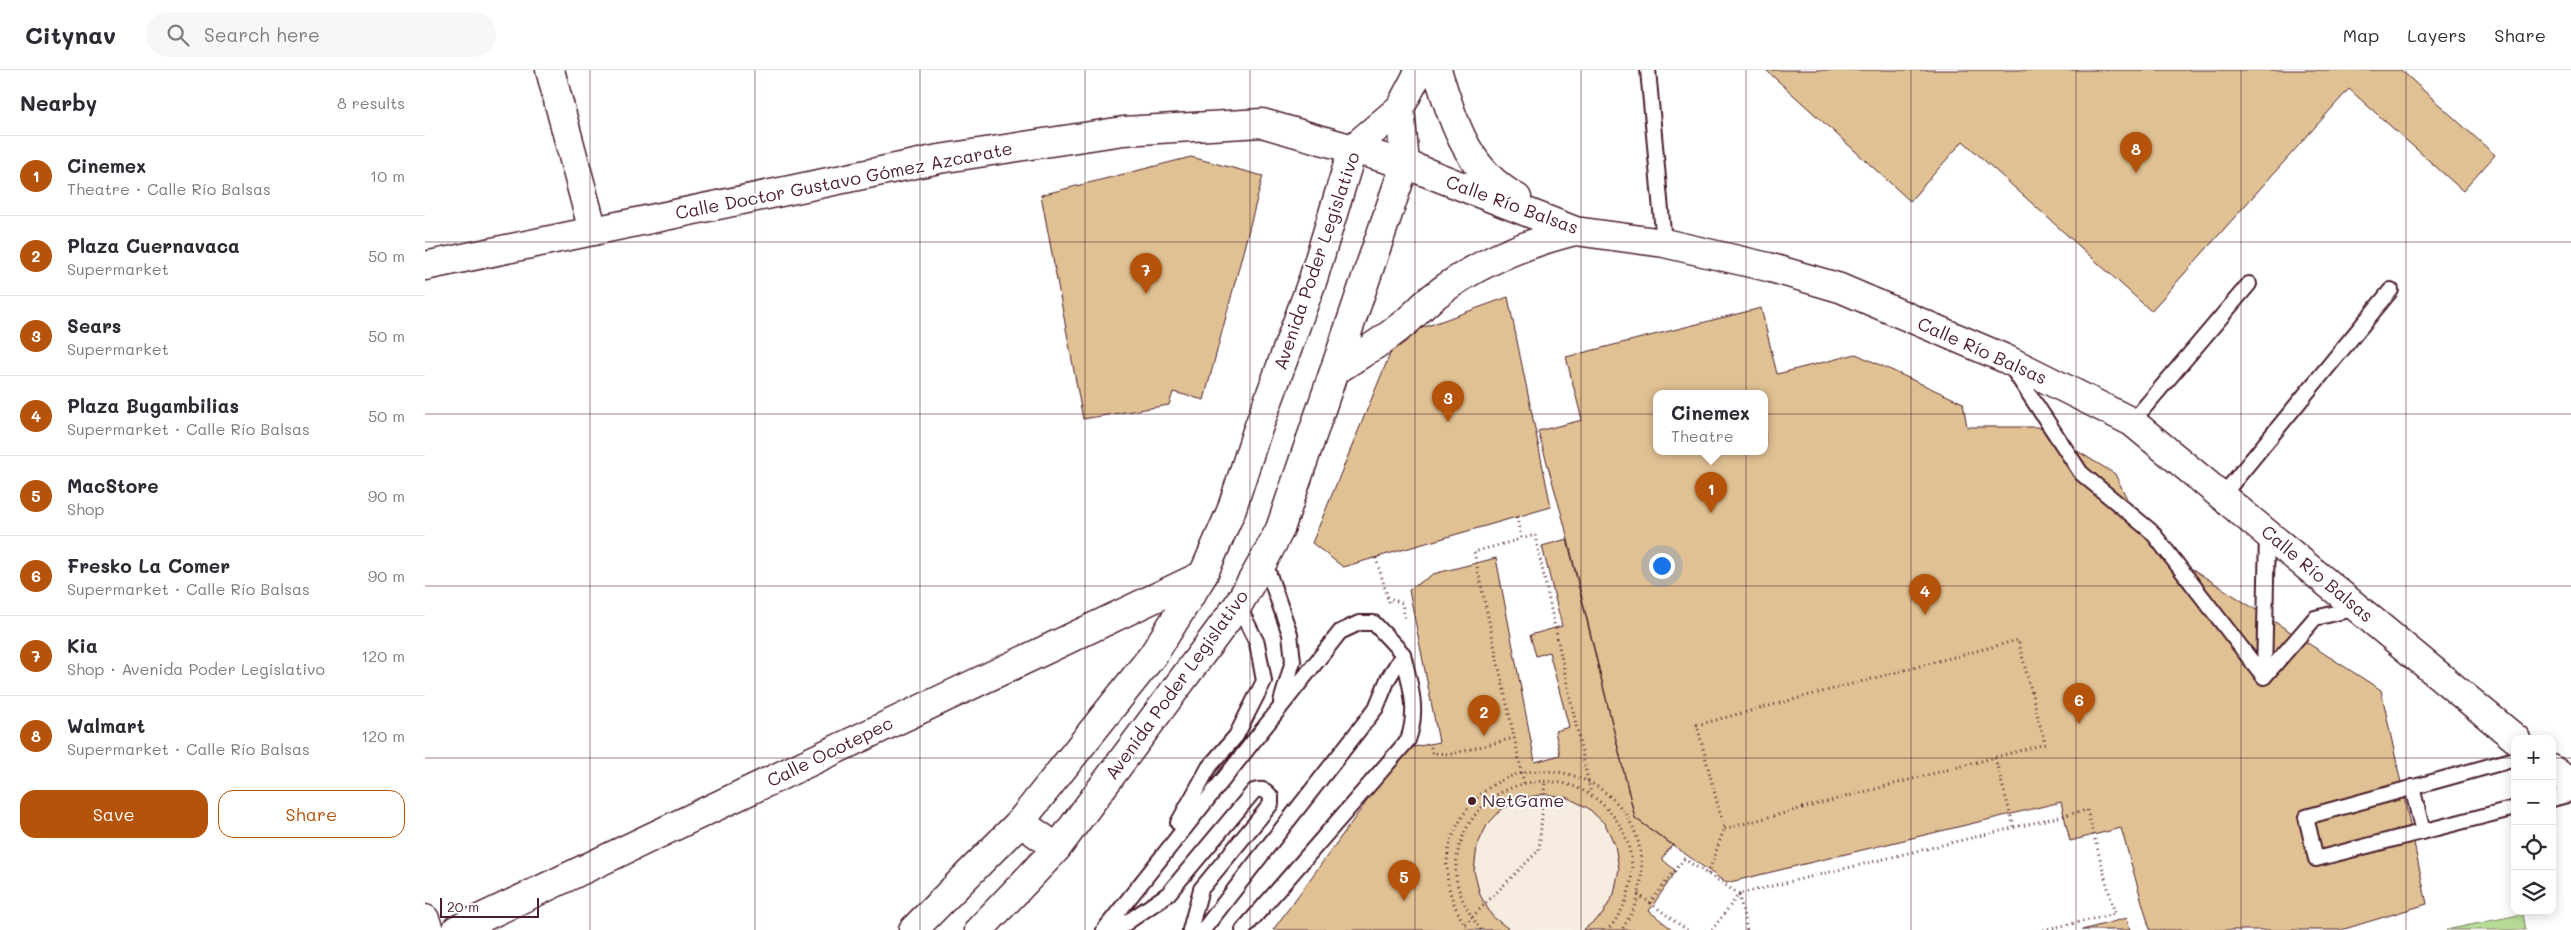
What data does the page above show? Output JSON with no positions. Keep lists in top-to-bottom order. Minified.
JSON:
{"streets":{"street":["Calle Doctor Gustavo Gómez Azcarate","Calle Río Balsas","Avenida Poder Legislativo","Calle Ocotepec"]},"crossings":[["Calle Doctor Gustavo Gómez Azcarate","Calle Río Balsas"],["Calle Doctor Gustavo Gómez Azcarate","Avenida Poder Legislativo"],["Calle Río Balsas","Avenida Poder Legislativo"],["Avenida Poder Legislativo","Calle Ocotepec"]],"places":["NetGame"],"scale_bar":"20 m","page":{"header":"Citynav","search":"Search here","nav":["Map","Layers","Share"],"heading":["Nearby","8 results"],"pins":["8","7","3","1","4","6","2","5"],"list":[{"mark":"1","name":"Cinemex","note":"Theatre · Calle Río Balsas","value":"10 m"},{"mark":"2","name":"Plaza Cuernavaca","note":"Supermarket","value":"50 m"},{"mark":"3","name":"Sears","note":"Supermarket","value":"50 m"},{"mark":"4","name":"Plaza Bugambilias","note":"Supermarket · Calle Río Balsas","value":"50 m"},{"mark":"5","name":"MacStore","note":"Shop","value":"90 m"},{"mark":"6","name":"Fresko La Comer","note":"Supermarket · Calle Río Balsas","value":"90 m"},{"mark":"7","name":"Kia","note":"Shop · Avenida Poder Legislativo","value":"120 m"},{"mark":"8","name":"Walmart","note":"Supermarket · Calle Río Balsas","value":"120 m"}],"popup":["Cinemex","Theatre"],"map_buttons":["+","−"],"buttons":["Save","Share"],"scale":"20 m"}}
